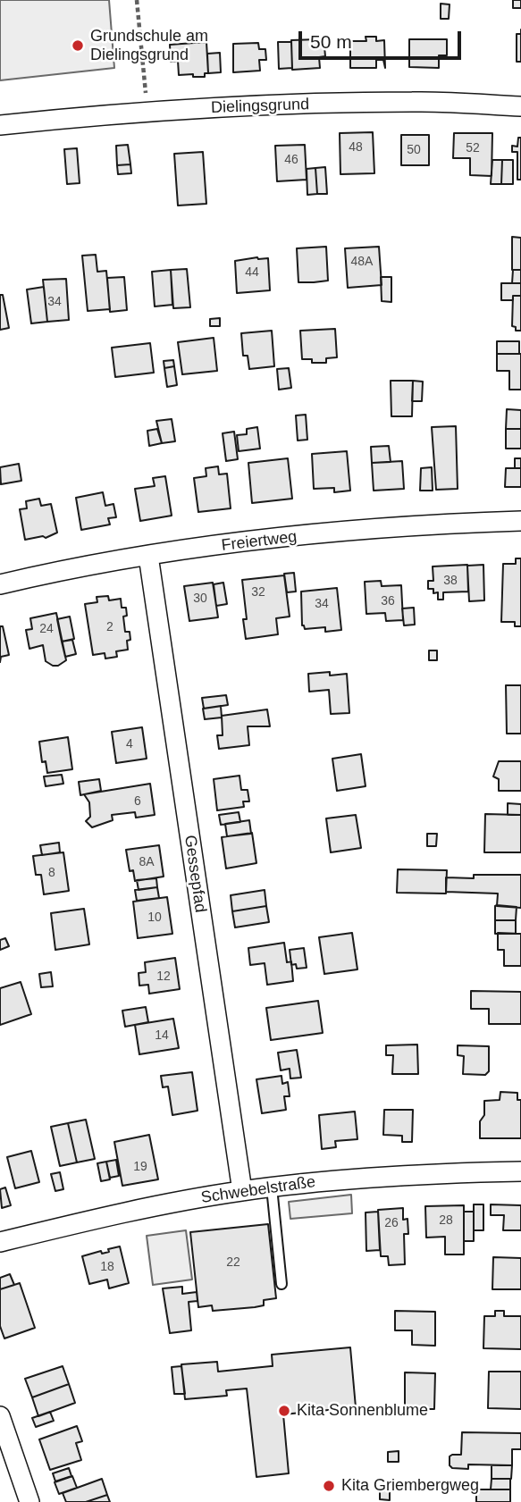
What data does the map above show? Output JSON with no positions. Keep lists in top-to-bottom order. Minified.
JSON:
{"streets":{"street":["Dielingsgrund","Freiertweg","Gessepfad","Schwebelstraße"]},"crossings":[["Freiertweg","Gessepfad"],["Gessepfad","Schwebelstraße"]],"places":["Grundschule am Dielingsgrund","Kita Sonnenblume","Kita Griembergweg"],"house_numbers":["48","52","50","46","48A","44","34","38","32","30","36","34","2","24","4","6","8A","8","10","12","14","19","28","26","22","18"],"scale_bar":"50 m"}
